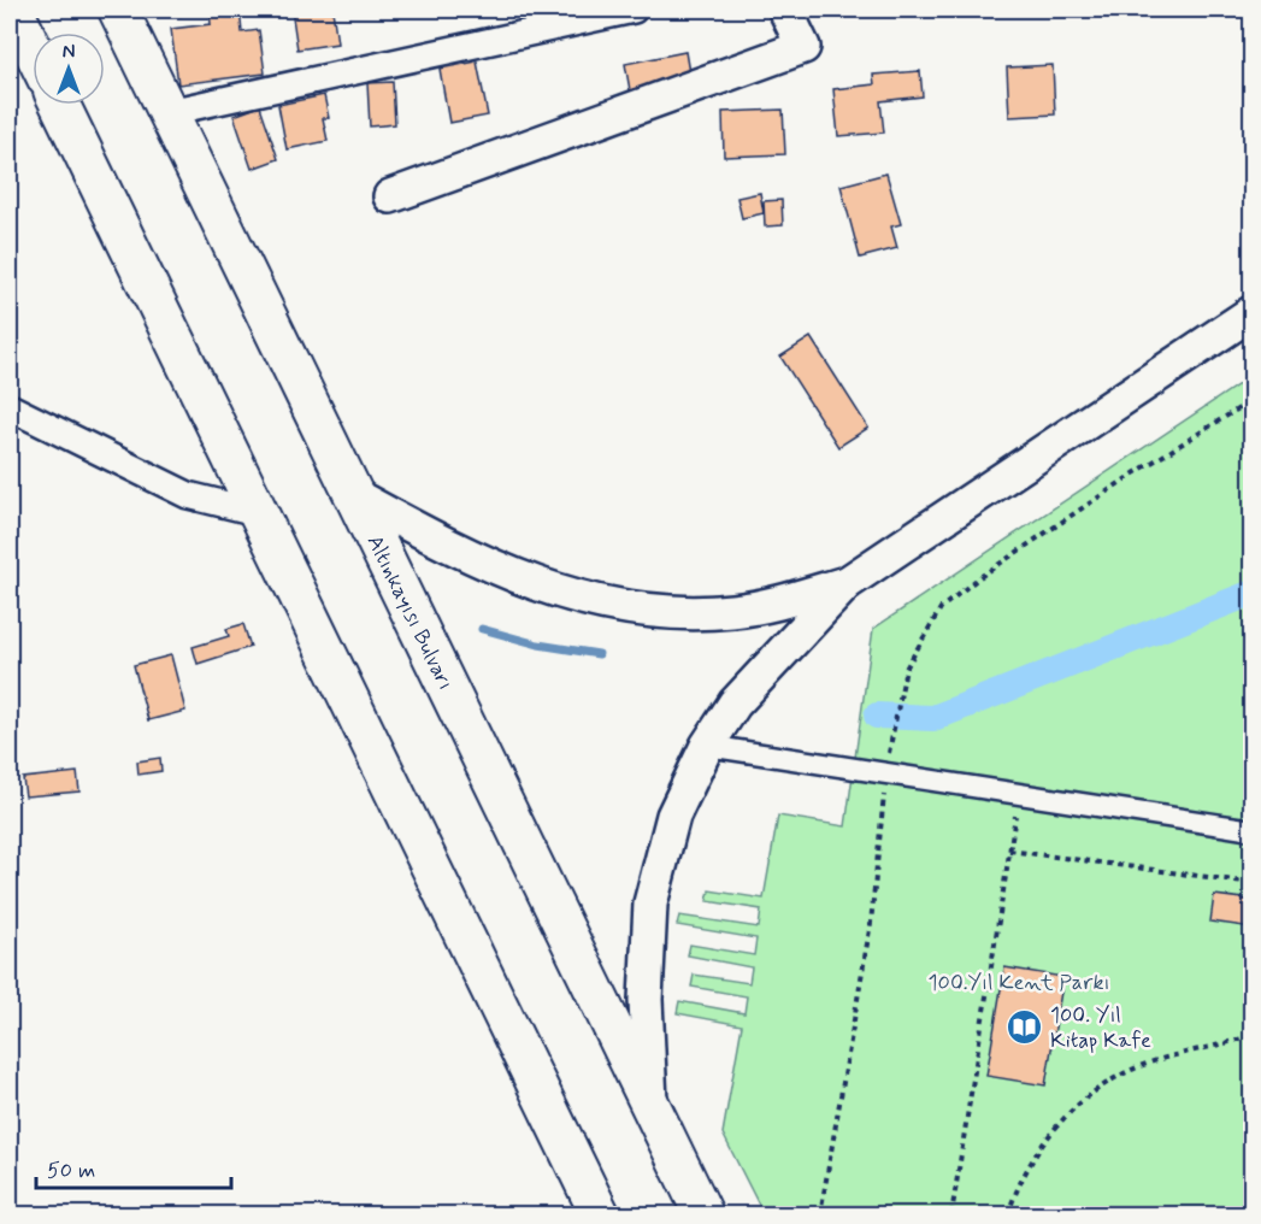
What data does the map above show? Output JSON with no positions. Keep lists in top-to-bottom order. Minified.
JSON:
{"streets":{"main road":["Altınkayısı Bulvarı"]},"parks":["100.Yıl Kent Parkı"],"places":{"library":["100. Yıl Kitap Kafe"]},"scale_bar":"50 m","north":"top"}
